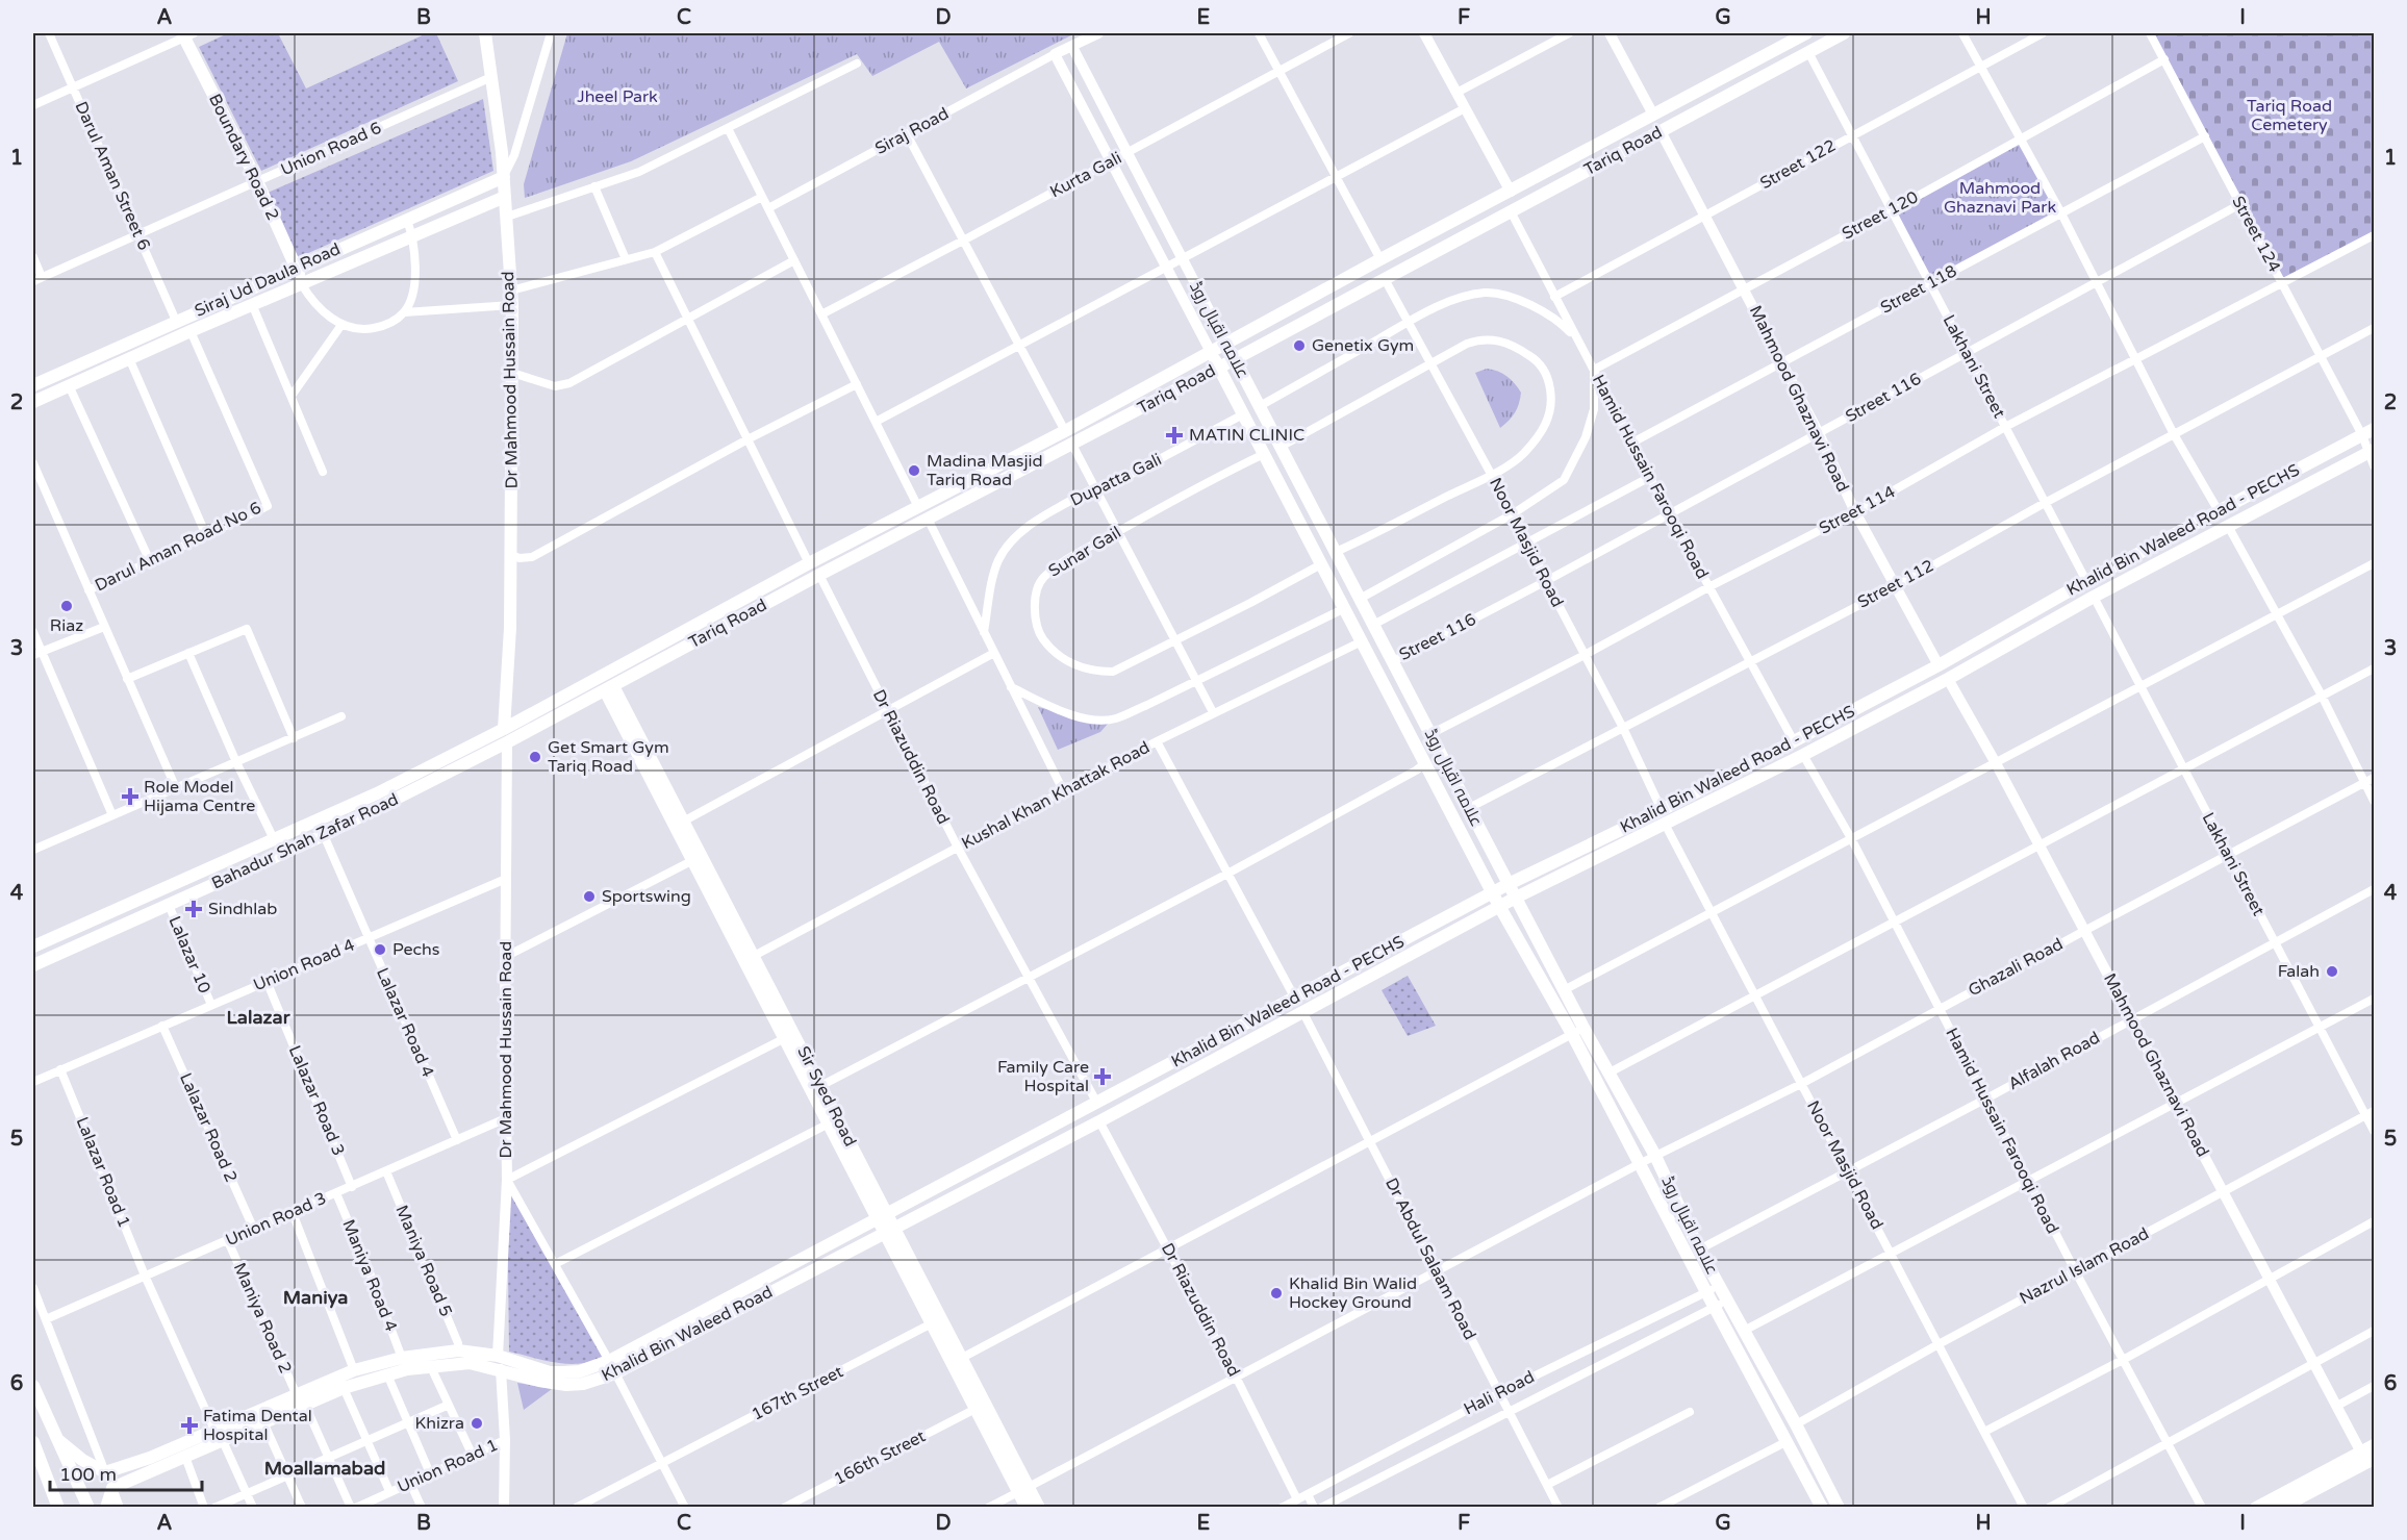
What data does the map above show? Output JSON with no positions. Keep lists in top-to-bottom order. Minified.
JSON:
{"streets":{"main road":["Tariq Road","Boundary Road 2","Siraj Ud Daula Road","علامہ اقبال روڈ","Dr Mahmood Hussain Road","Khalid Bin Waleed Road - PECHS","Bahadur Shah Zafar Road","Sir Syed Road","Khalid Bin Waleed Road"],"street":["Siraj Road","Union Road 6","Street 122","Kurta Gali","Darul Aman Street 6","Street 120","Street 124","Street 118","Lakhani Street","Street 116","Mahmood Ghaznavi Road","Hamid Hussain Farooqi Road","Dupatta Gali","Street 114","Noor Masjid Road","Darul Aman Road No 6","Sunar Gail","Street 112","Dr Riazuddin Road","Kushal Khan Khattak Road","Lalazar 10","Union Road 4","Ghazali Road","Lalazar Road 4","Alfalah Road","Lalazar Road 3","Lalazar Road 2","Lalazar Road 1","Union Road 3","Dr Abdul Salaam Road","Maniya Road 5","Nazrul Islam Road","Maniya Road 4","Maniya Road 2","167th Street","Hali Road","166th Street","Union Road 1"]},"crossings":[["Siraj Road","علامہ اقبال روڈ"],["Union Road 6","Boundary Road 2"],["Union Road 6","Darul Aman Street 6"],["Union Road 6","Dr Mahmood Hussain Road"],["Tariq Road","علامہ اقبال روڈ"],["Tariq Road","Lakhani Street"],["Tariq Road","Dr Mahmood Hussain Road"],["Tariq Road","Mahmood Ghaznavi Road"],["Tariq Road","Hamid Hussain Farooqi Road"],["Tariq Road","Noor Masjid Road"],["Tariq Road","Dr Riazuddin Road"],["Tariq Road","Bahadur Shah Zafar Road"],["Tariq Road","Sir Syed Road"],["Boundary Road 2","Siraj Ud Daula Road"],["Street 122","Lakhani Street"],["Street 122","Mahmood Ghaznavi Road"],["Street 122","Hamid Hussain Farooqi Road"],["Kurta Gali","علامہ اقبال روڈ"],["Darul Aman Street 6","Siraj Ud Daula Road"],["Street 120","Street 124"],["Street 120","Lakhani Street"],["Street 120","Mahmood Ghaznavi Road"],["Street 120","Hamid Hussain Farooqi Road"],["Street 124","Street 118"],["Street 124","Street 116"],["Street 124","Street 114"],["Street 124","Khalid Bin Waleed Road - PECHS"],["Street 124","Street 112"],["Siraj Ud Daula Road","Dr Mahmood Hussain Road"],["Siraj Ud Daula Road","Darul Aman Road No 6"],["Street 118","Lakhani Street"],["Street 118","Mahmood Ghaznavi Road"],["Street 118","Hamid Hussain Farooqi Road"],["علامہ اقبال روڈ","Street 116"],["علامہ اقبال روڈ","Dupatta Gali"],["علامہ اقبال روڈ","Street 114"],["علامہ اقبال روڈ","Khalid Bin Waleed Road - PECHS"],["علامہ اقبال روڈ","Sunar Gail"],["علامہ اقبال روڈ","Street 112"],["علامہ اقبال روڈ","Kushal Khan Khattak Road"],["علامہ اقبال روڈ","Ghazali Road"],["علامہ اقبال روڈ","Alfalah Road"],["علامہ اقبال روڈ","Nazrul Islam Road"],["علامہ اقبال روڈ","Hali Road"],["Lakhani Street","Street 116"],["Lakhani Street","Street 114"],["Lakhani Street","Khalid Bin Waleed Road - PECHS"],["Lakhani Street","Street 112"],["Lakhani Street","Ghazali Road"],["Lakhani Street","Alfalah Road"],["Lakhani Street","Nazrul Islam Road"],["Dr Mahmood Hussain Road","Bahadur Shah Zafar Road"],["Dr Mahmood Hussain Road","Union Road 4"],["Dr Mahmood Hussain Road","Union Road 3"],["Dr Mahmood Hussain Road","Khalid Bin Waleed Road"],["Street 116","Mahmood Ghaznavi Road"],["Street 116","Hamid Hussain Farooqi Road"],["Street 116","Noor Masjid Road"],["Mahmood Ghaznavi Road","Street 114"],["Mahmood Ghaznavi Road","Khalid Bin Waleed Road - PECHS"],["Mahmood Ghaznavi Road","Street 112"],["Mahmood Ghaznavi Road","Ghazali Road"],["Mahmood Ghaznavi Road","Alfalah Road"],["Mahmood Ghaznavi Road","Nazrul Islam Road"],["Hamid Hussain Farooqi Road","Street 114"],["Hamid Hussain Farooqi Road","Khalid Bin Waleed Road - PECHS"],["Hamid Hussain Farooqi Road","Street 112"],["Hamid Hussain Farooqi Road","Ghazali Road"],["Hamid Hussain Farooqi Road","Alfalah Road"],["Hamid Hussain Farooqi Road","Nazrul Islam Road"],["Street 114","Noor Masjid Road"],["Khalid Bin Waleed Road - PECHS","Noor Masjid Road"],["Khalid Bin Waleed Road - PECHS","Dr Riazuddin Road"],["Khalid Bin Waleed Road - PECHS","Dr Abdul Salaam Road"],["Khalid Bin Waleed Road - PECHS","Khalid Bin Waleed Road"],["Noor Masjid Road","Street 112"],["Noor Masjid Road","Ghazali Road"],["Noor Masjid Road","Alfalah Road"],["Noor Masjid Road","Nazrul Islam Road"],["Dr Riazuddin Road","Kushal Khan Khattak Road"],["Dr Riazuddin Road","Ghazali Road"],["Dr Riazuddin Road","Khalid Bin Waleed Road"],["Dr Riazuddin Road","Hali Road"],["Kushal Khan Khattak Road","Sir Syed Road"],["Bahadur Shah Zafar Road","Lalazar 10"],["Bahadur Shah Zafar Road","Lalazar Road 4"],["Lalazar 10","Union Road 4"],["Union Road 4","Lalazar Road 4"],["Union Road 4","Lalazar Road 3"],["Union Road 4","Lalazar Road 2"],["Union Road 4","Lalazar Road 1"],["Ghazali Road","Sir Syed Road"],["Ghazali Road","Dr Abdul Salaam Road"],["Lalazar Road 4","Union Road 3"],["Sir Syed Road","Khalid Bin Waleed Road"],["Sir Syed Road","167th Street"],["Sir Syed Road","166th Street"],["Lalazar Road 3","Union Road 3"],["Lalazar Road 2","Union Road 3"],["Lalazar Road 1","Union Road 3"],["Lalazar Road 1","Khalid Bin Waleed Road"],["Union Road 3","Maniya Road 5"],["Union Road 3","Maniya Road 4"],["Union Road 3","Maniya Road 2"],["Dr Abdul Salaam Road","Hali Road"],["Maniya Road 5","Khalid Bin Waleed Road"],["Maniya Road 4","Khalid Bin Waleed Road"],["Maniya Road 2","Khalid Bin Waleed Road"]],"districts":["Lalazar","Maniya","Moallamabad"],"parks":["Jheel Park","Tariq Road Cemetery","Mahmood Ghaznavi Park"],"places":{"other":["Genetix Gym","Madina Masjid Tariq Road","Riaz","Get Smart Gym Tariq Road","Sportswing","Pechs","Falah","Khalid Bin Walid Hockey Ground","Khizra"],"health":["MATIN CLINIC","Role Model Hijama Centre","Sindhlab","Family Care Hospital","Fatima Dental Hospital"]},"scale_bar":"100 m","grid":{"columns":["A","B","C","D","E","F","G","H","I"],"rows":["1","2","3","4","5","6"]}}
